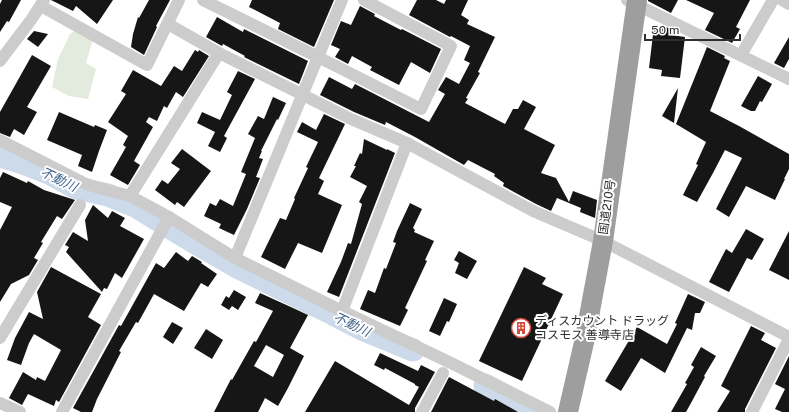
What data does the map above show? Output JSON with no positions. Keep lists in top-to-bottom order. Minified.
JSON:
{"streets":{"highway":["国道210号"]},"water":["不動川"],"places":{"building":["ディスカウント ドラッグ コスモス 善導寺店"]},"scale_bar":"50 m"}
